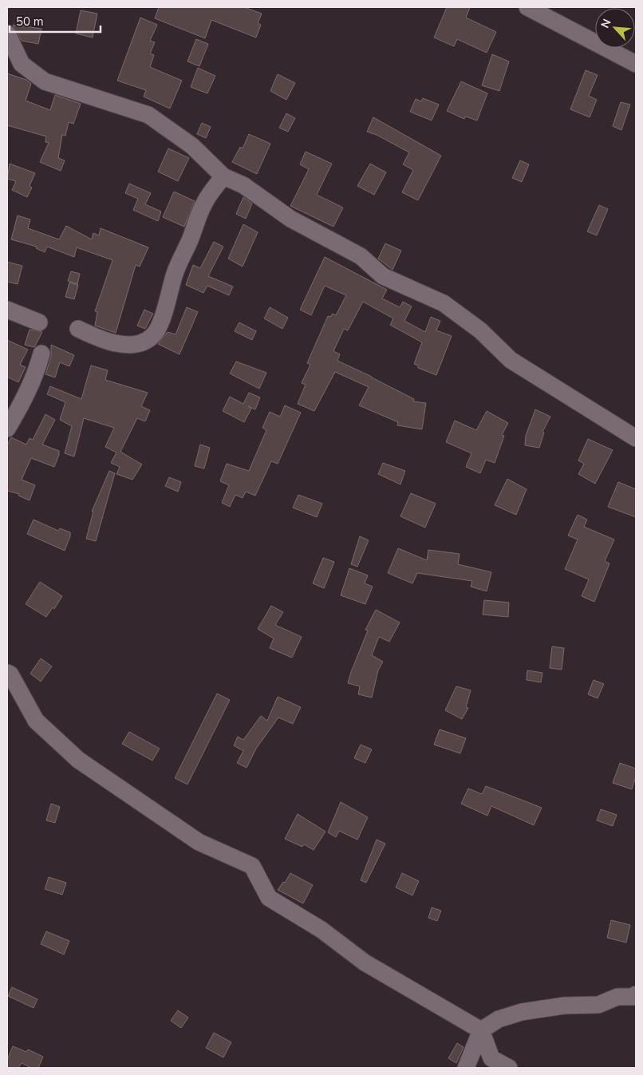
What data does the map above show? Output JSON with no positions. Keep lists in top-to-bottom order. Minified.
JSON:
{"scale_bar":"50 m","north":"top left"}
